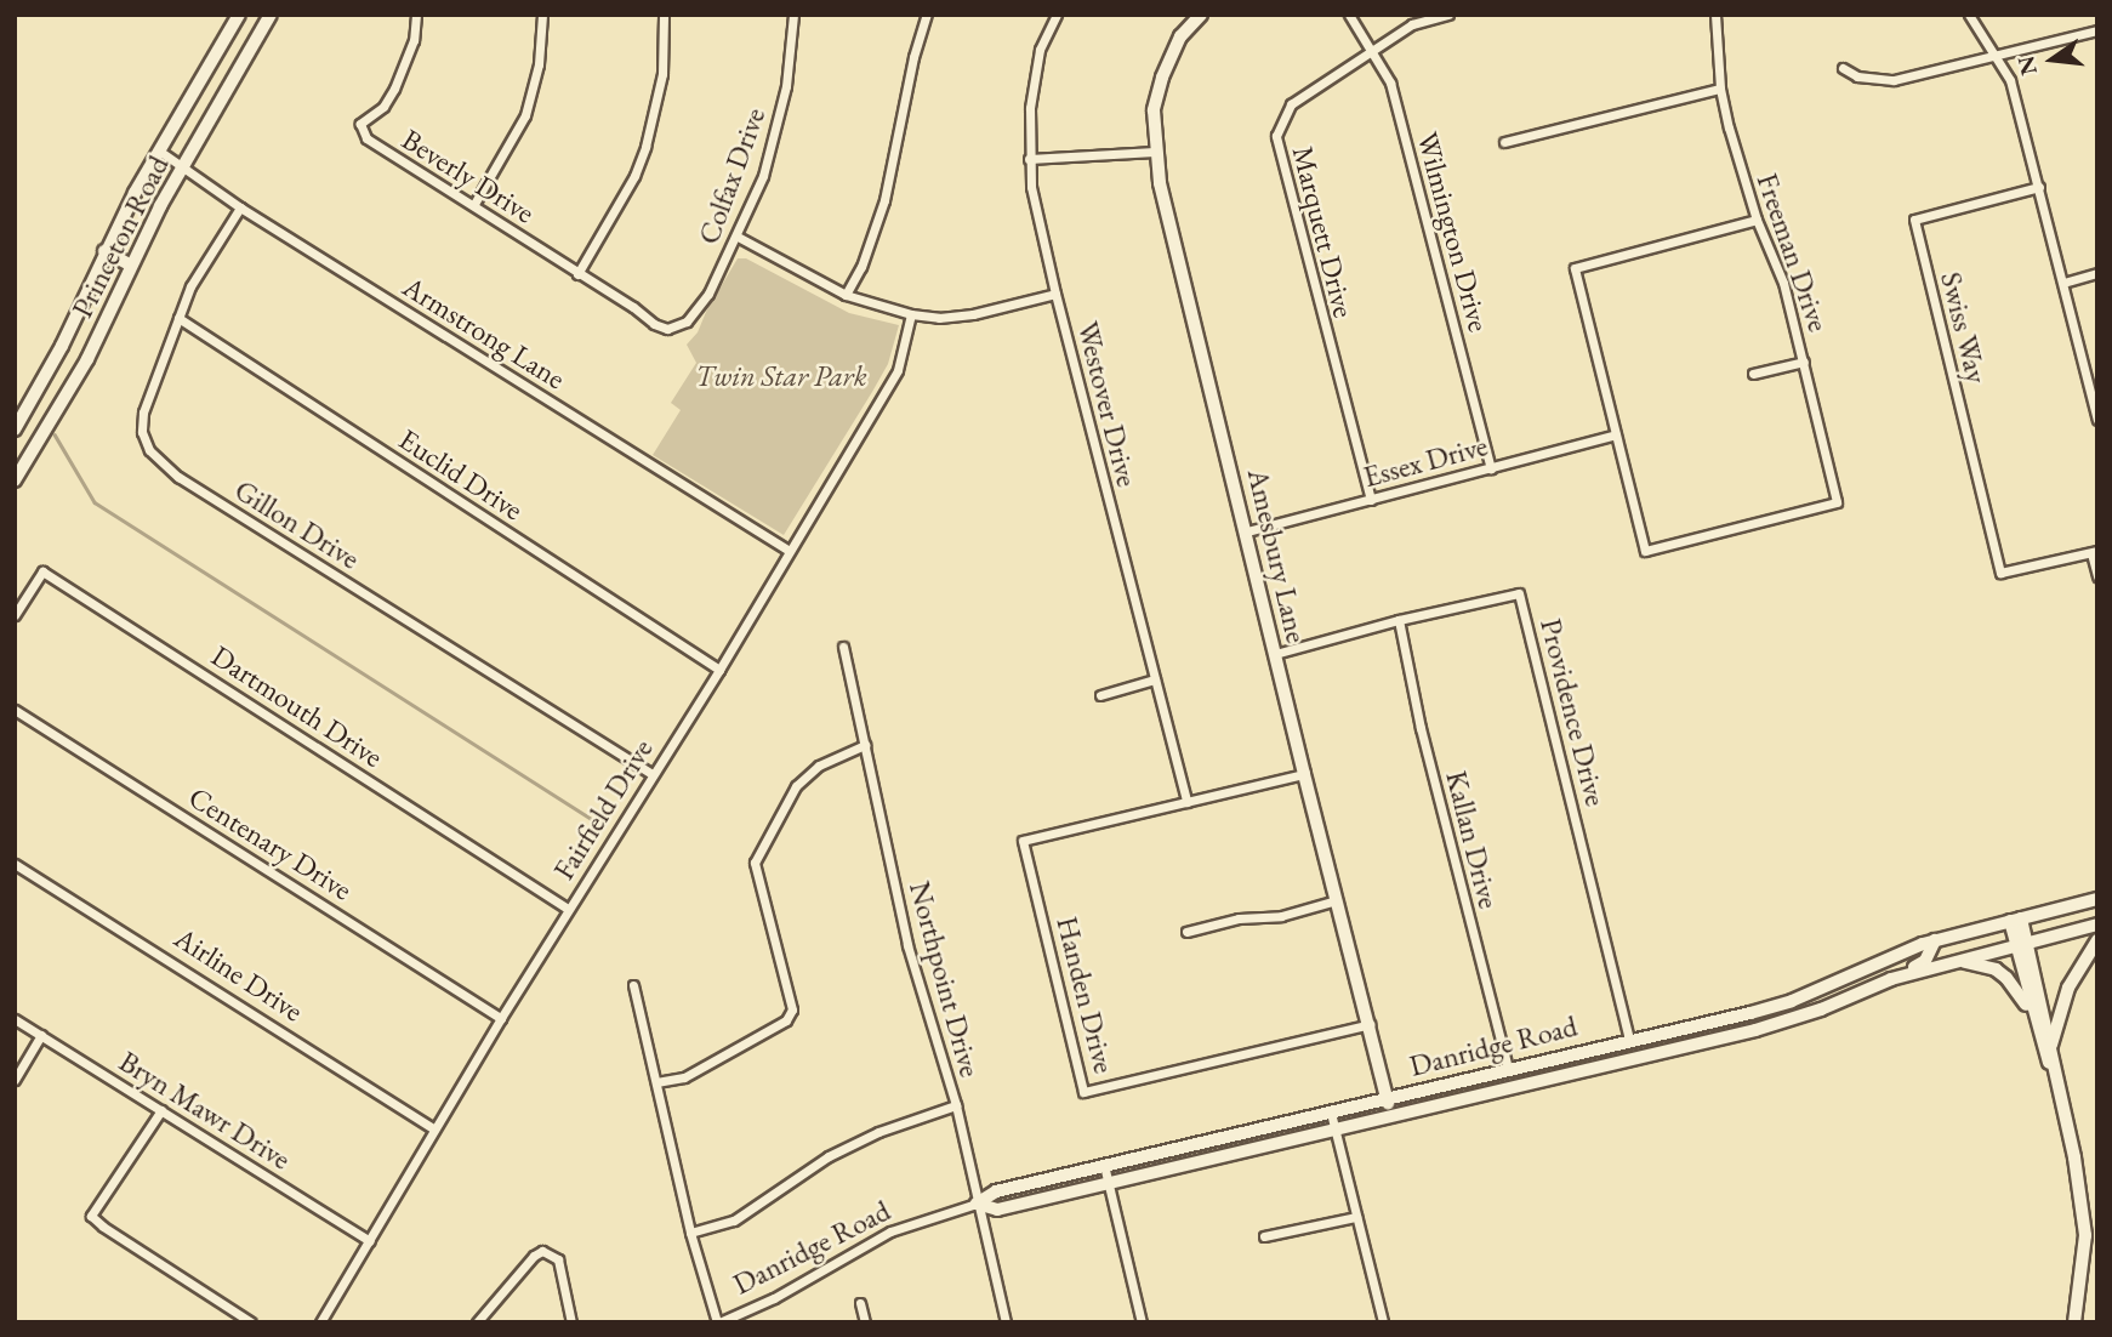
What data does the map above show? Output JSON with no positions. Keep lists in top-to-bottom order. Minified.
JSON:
{"streets":{"street":["Beverly Drive","Colfax Drive","Marquett Drive","Wilmington Drive","Princeton Road","Freeman Drive","Swiss Way","Armstrong Lane","Westover Drive","Essex Drive","Euclid Drive","Gillon Drive","Amesbury Lane","Dartmouth Drive","Providence Drive","Fairfield Drive","Kallan Drive","Centenary Drive","Airline Drive","Northpoint Drive","Handen Drive","Danridge Road","Bryn Mawr Drive"]},"crossings":[["Beverly Drive","Colfax Drive"],["Marquett Drive","Wilmington Drive"],["Marquett Drive","Essex Drive"],["Wilmington Drive","Essex Drive"],["Princeton Road","Armstrong Lane"],["Freeman Drive","Essex Drive"],["Armstrong Lane","Gillon Drive"],["Armstrong Lane","Fairfield Drive"],["Westover Drive","Handen Drive"],["Essex Drive","Amesbury Lane"],["Euclid Drive","Gillon Drive"],["Euclid Drive","Fairfield Drive"],["Gillon Drive","Fairfield Drive"],["Amesbury Lane","Providence Drive"],["Amesbury Lane","Handen Drive"],["Amesbury Lane","Danridge Road"],["Dartmouth Drive","Fairfield Drive"],["Providence Drive","Kallan Drive"],["Providence Drive","Danridge Road"],["Fairfield Drive","Centenary Drive"],["Fairfield Drive","Airline Drive"],["Fairfield Drive","Bryn Mawr Drive"],["Kallan Drive","Danridge Road"],["Northpoint Drive","Danridge Road"]],"parks":["Twin Star Park"],"north":"left"}
